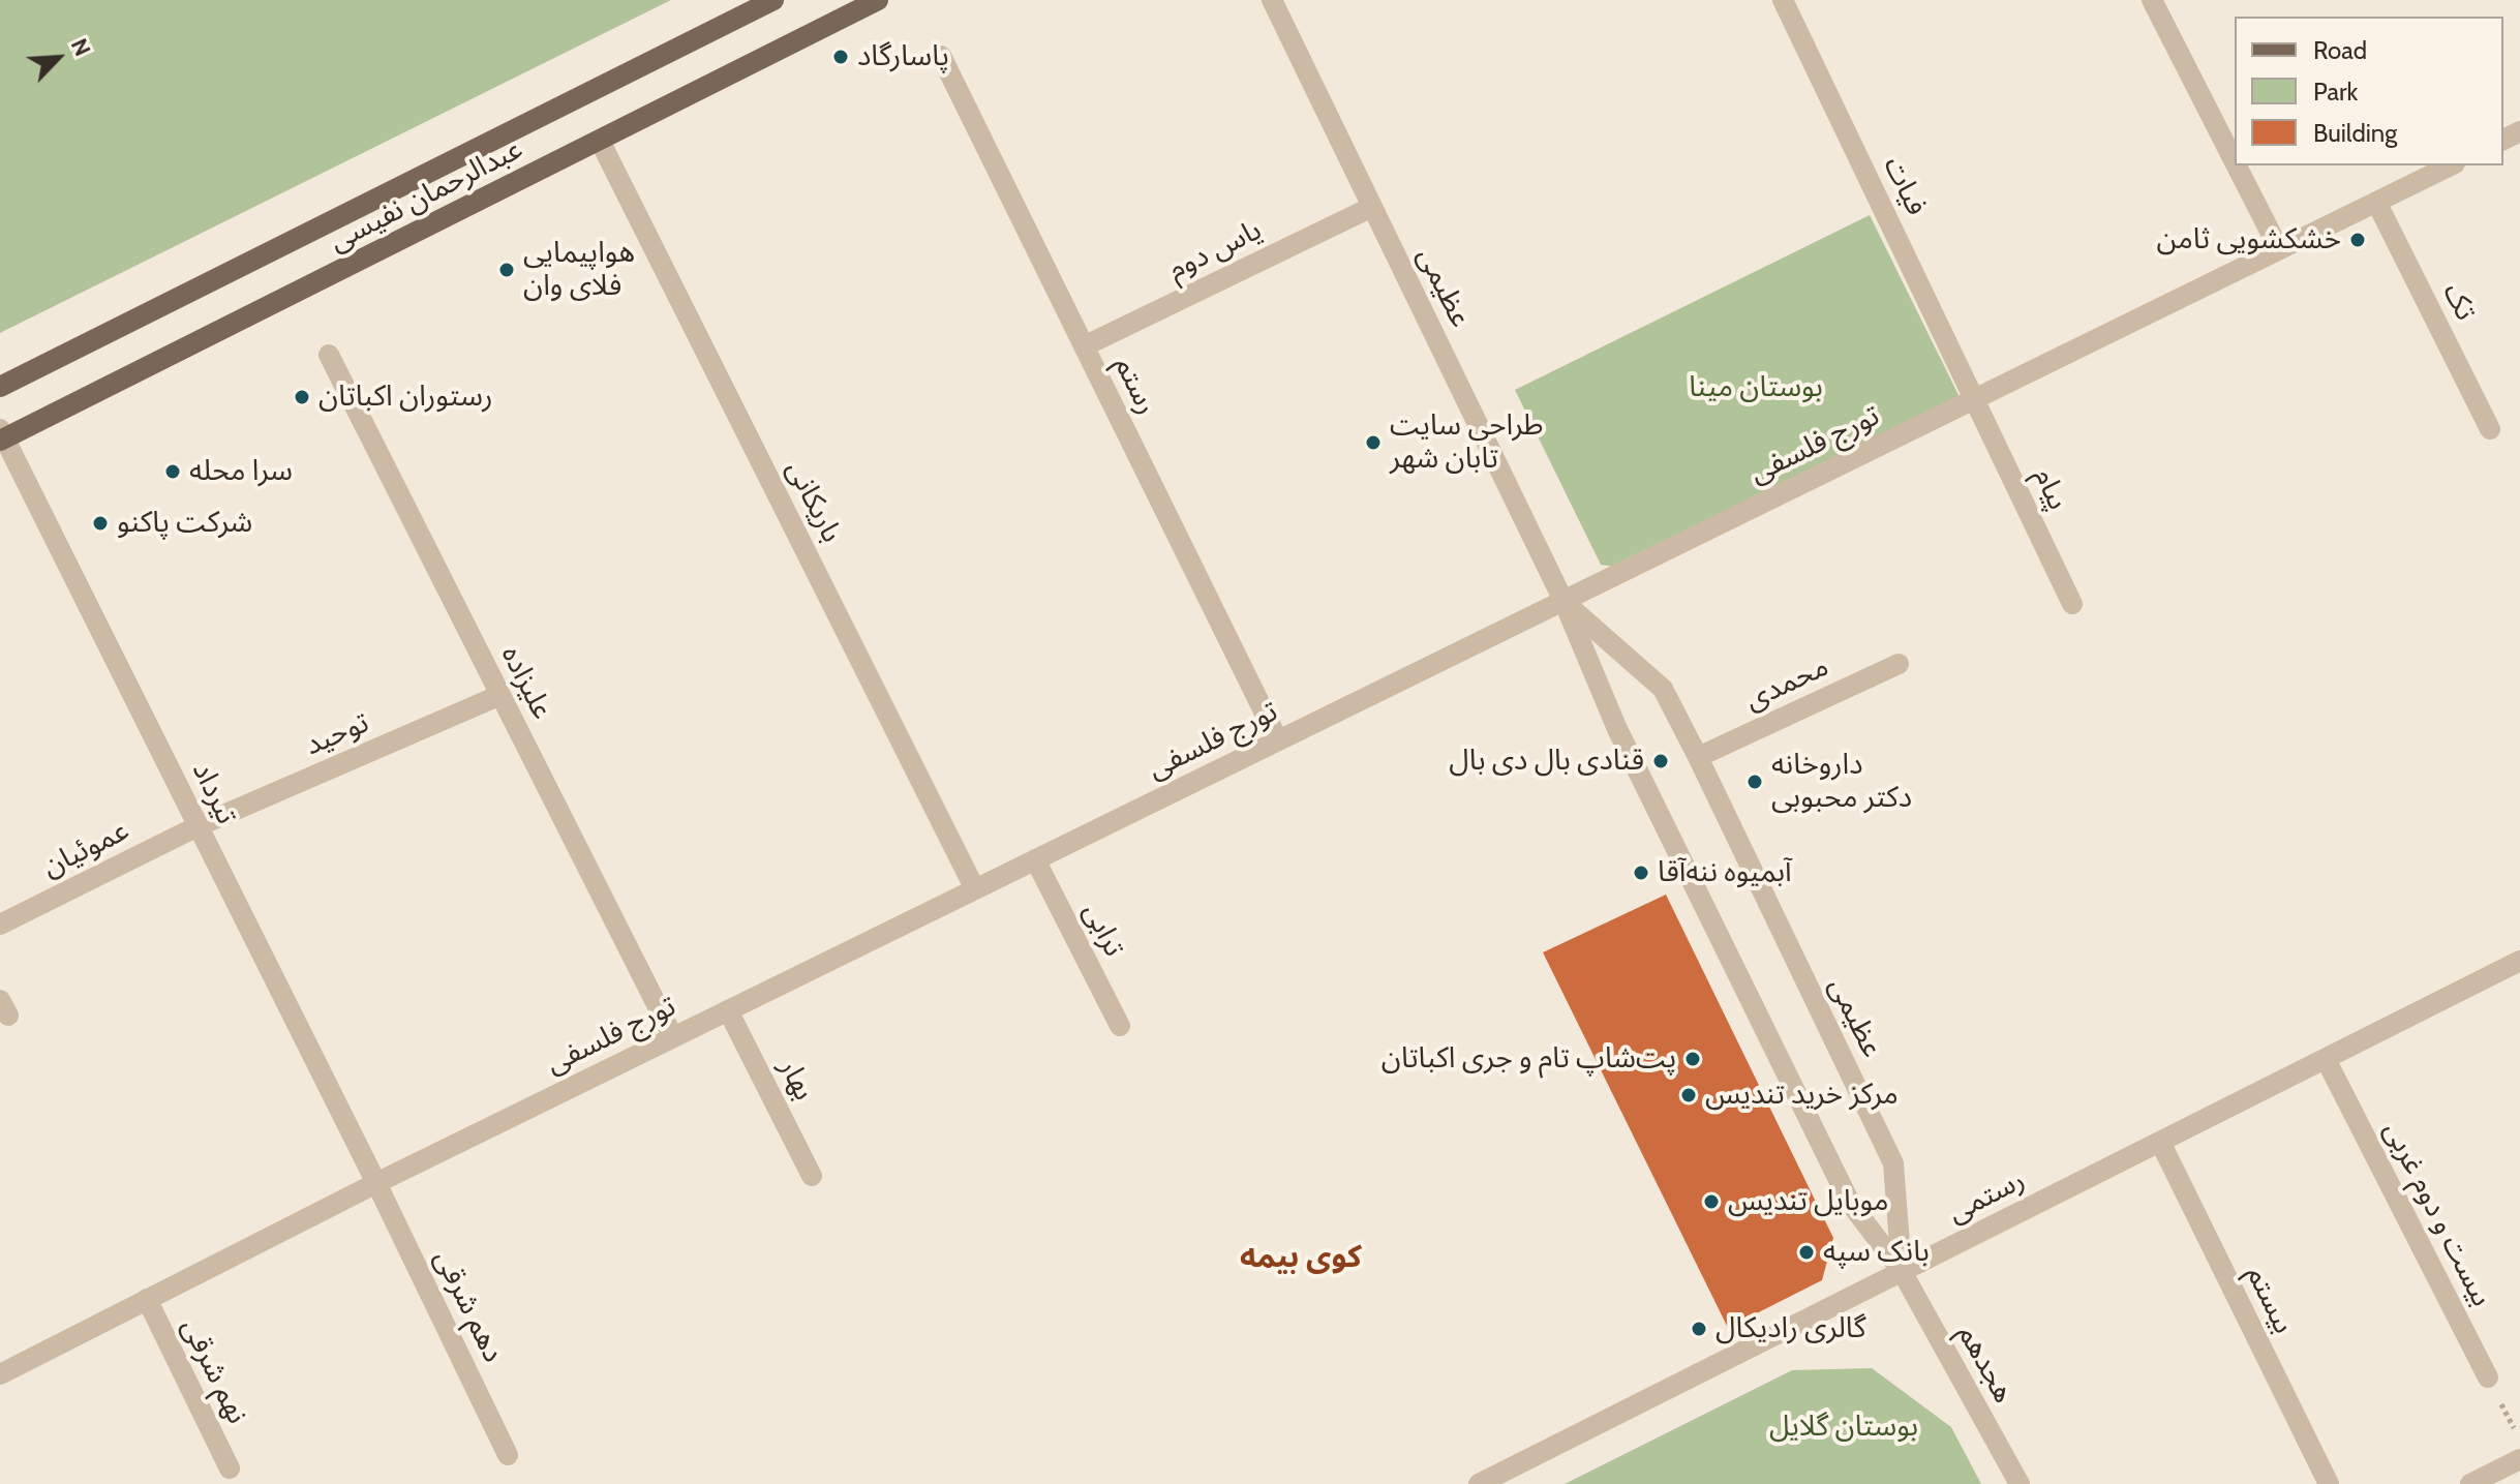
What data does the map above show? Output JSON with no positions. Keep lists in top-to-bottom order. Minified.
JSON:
{"streets":{"main road":["عبدالرحمان نفیسی"],"street":["فیات","یاس دوم","عظیمی","تک","رستم","تورج فلسفی","پیام","باریکانی","علیزاده","محمدی","توحید","تیرداد","عموئیان","ترابی","بهار","رستمی","بیست و دوم غربی","بیستم","دهم شرقی","هجدهم","نهم شرقی"]},"crossings":[["فیات","تورج فلسفی"],["فیات","پیام"],["عبدالرحمان نفیسی","باریکانی"],["عبدالرحمان نفیسی","تیرداد"],["یاس دوم","عظیمی"],["یاس دوم","رستم"],["عظیمی","تورج فلسفی"],["عظیمی","محمدی"],["عظیمی","رستمی"],["عظیمی","هجدهم"],["تک","تورج فلسفی"],["رستم","تورج فلسفی"],["تورج فلسفی","پیام"],["تورج فلسفی","باریکانی"],["تورج فلسفی","علیزاده"],["تورج فلسفی","تیرداد"],["تورج فلسفی","ترابی"],["تورج فلسفی","بهار"],["تورج فلسفی","دهم شرقی"],["تورج فلسفی","نهم شرقی"],["علیزاده","توحید"],["توحید","تیرداد"],["توحید","عموئیان"],["تیرداد","عموئیان"],["تیرداد","دهم شرقی"],["رستمی","بیست و دوم غربی"],["رستمی","بیستم"],["رستمی","هجدهم"]],"districts":["کوی بیمه"],"parks":["بوستان مینا","بوستان گلایل"],"places":["پاسارگاد","خشکشویی ثامن","هواپیمایی فلای وان","رستوران اکباتان","طراحی سایت تابان شهر","سرا محله","شرکت پاکنو","قنادی بال دی بال","داروخانه دکتر محبوبی","آبمیوه ننه‌آقا","پت‌شاپ تام و جری اکباتان","مرکز خرید تندیس","موبایل تندیس","بانک سپه","گالری رادیکال"],"legend":["Road","Park","Building"],"north":"top right"}
